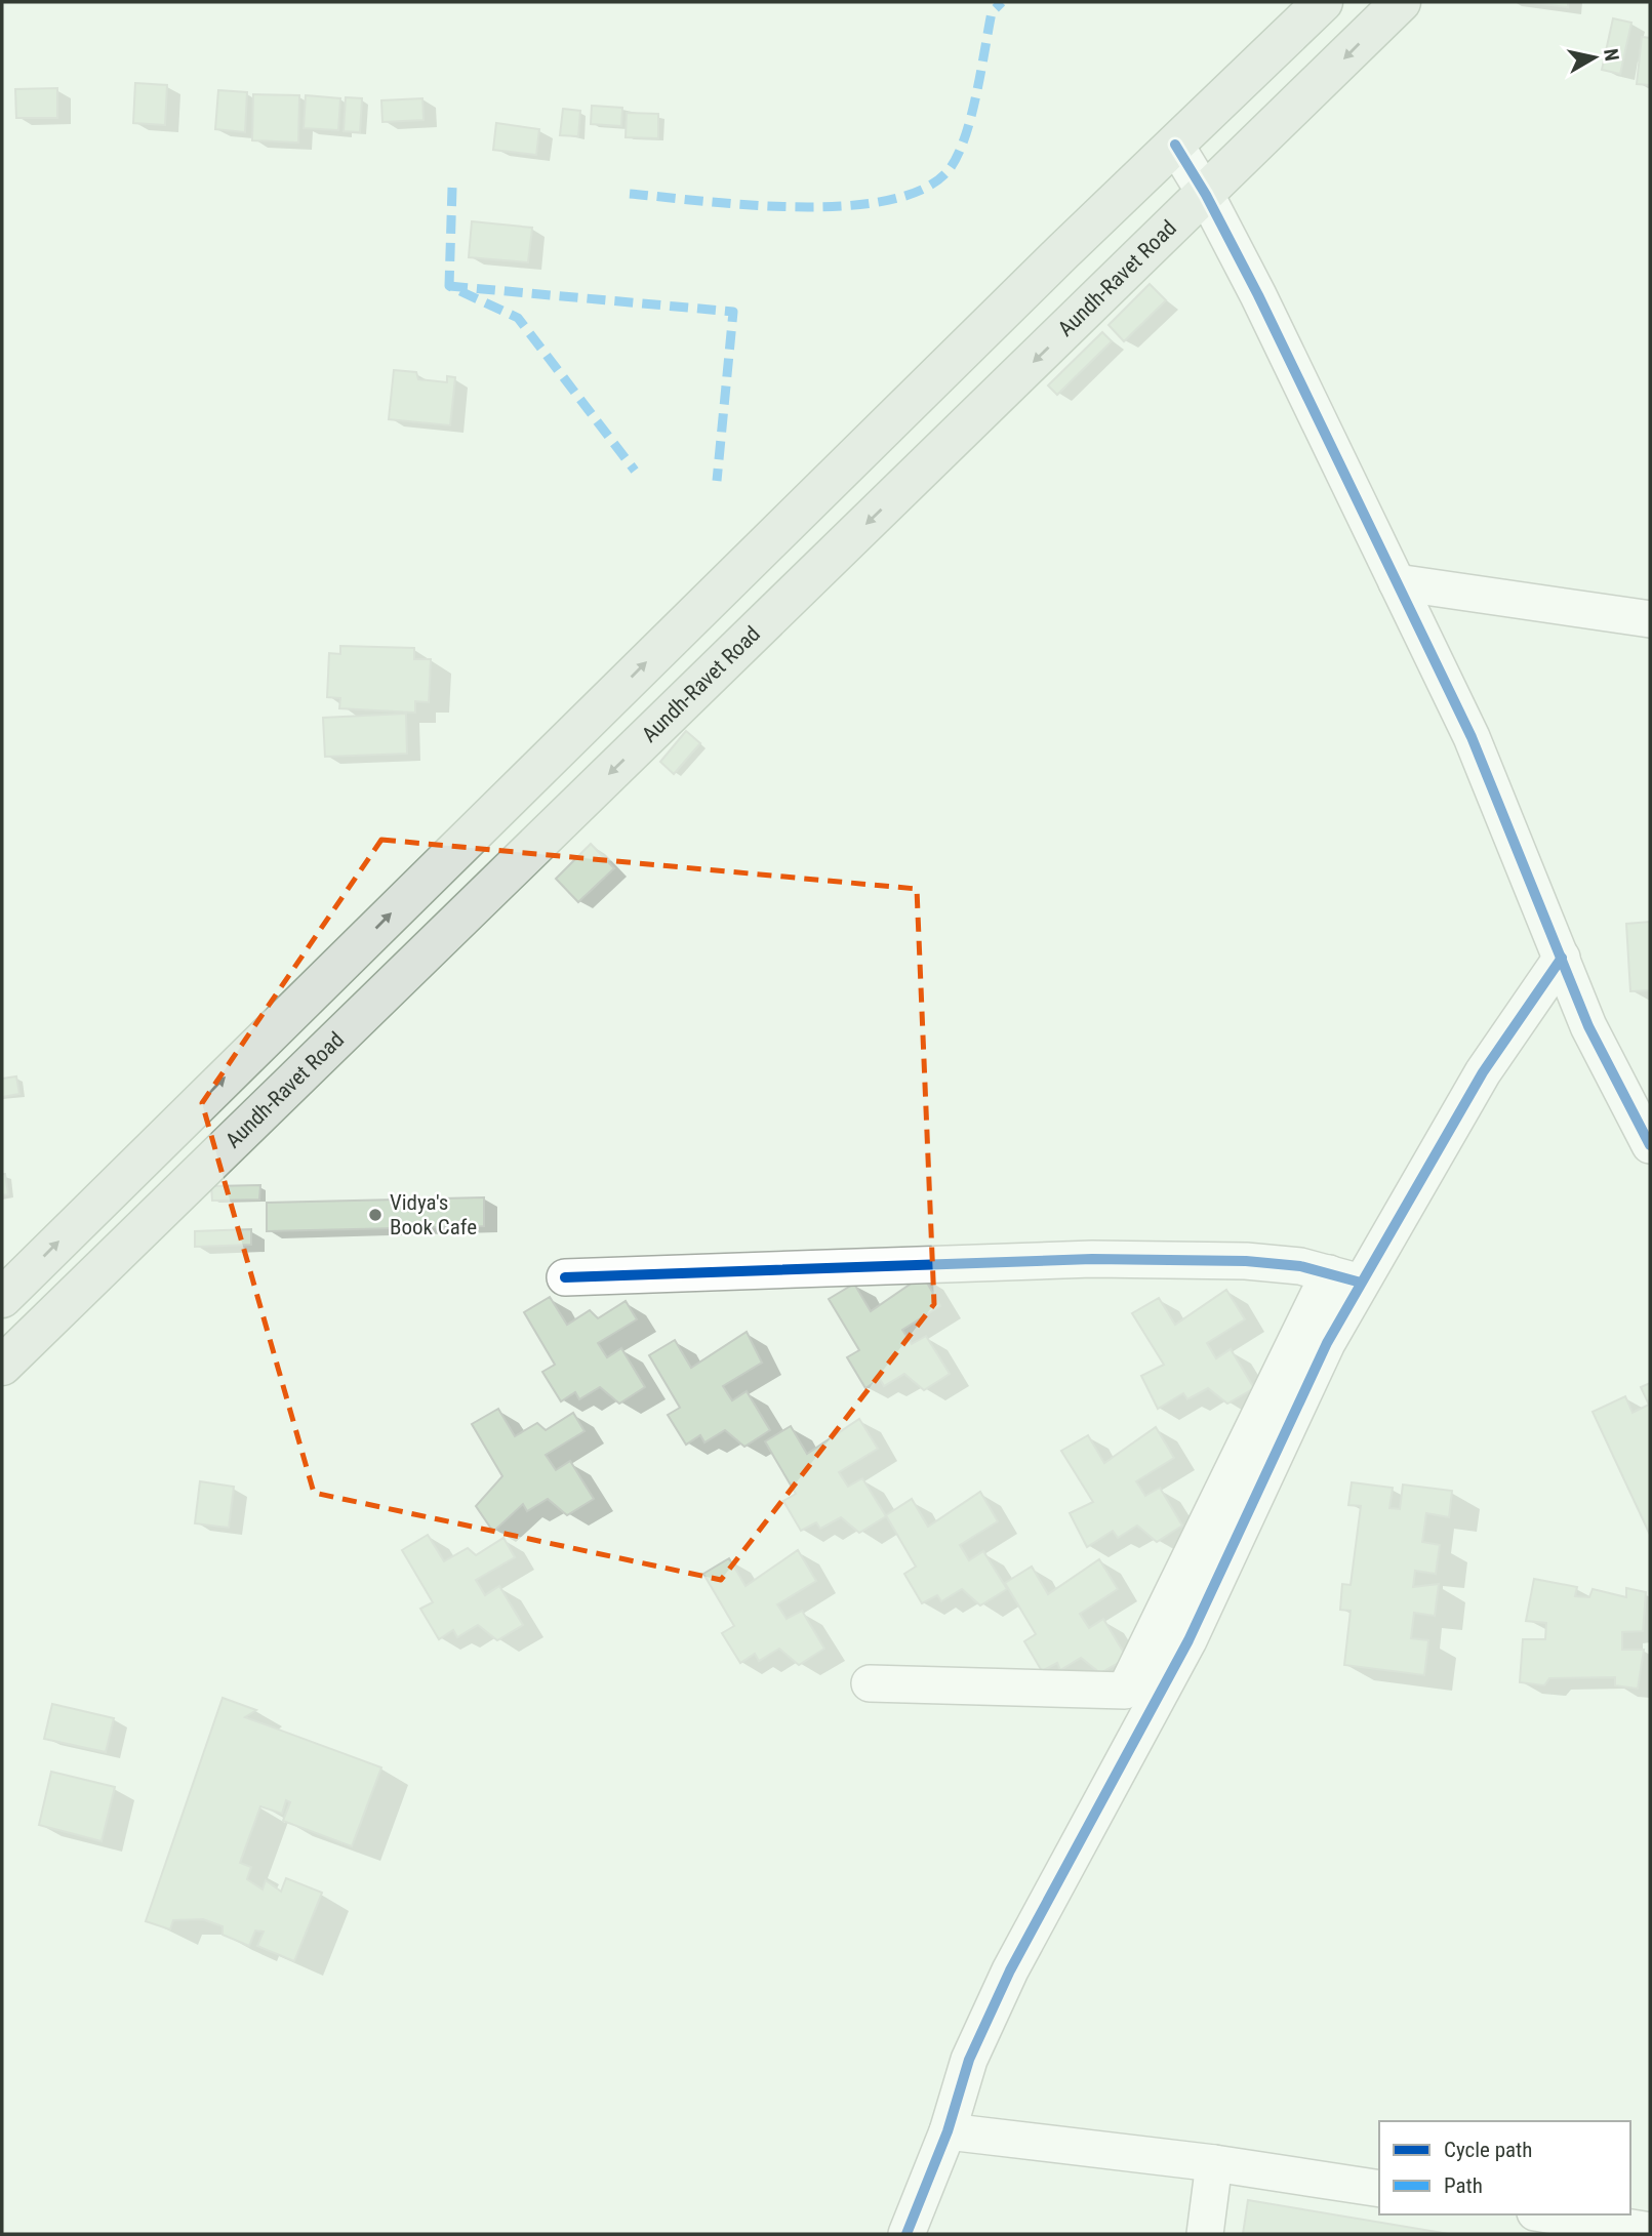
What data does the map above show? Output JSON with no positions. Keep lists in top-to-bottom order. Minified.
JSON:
{"streets":{"main road":["Aundh-Ravet Road"]},"places":["Vidya's Book Cafe"],"legend":["Cycle path","Path"],"north":"right"}
